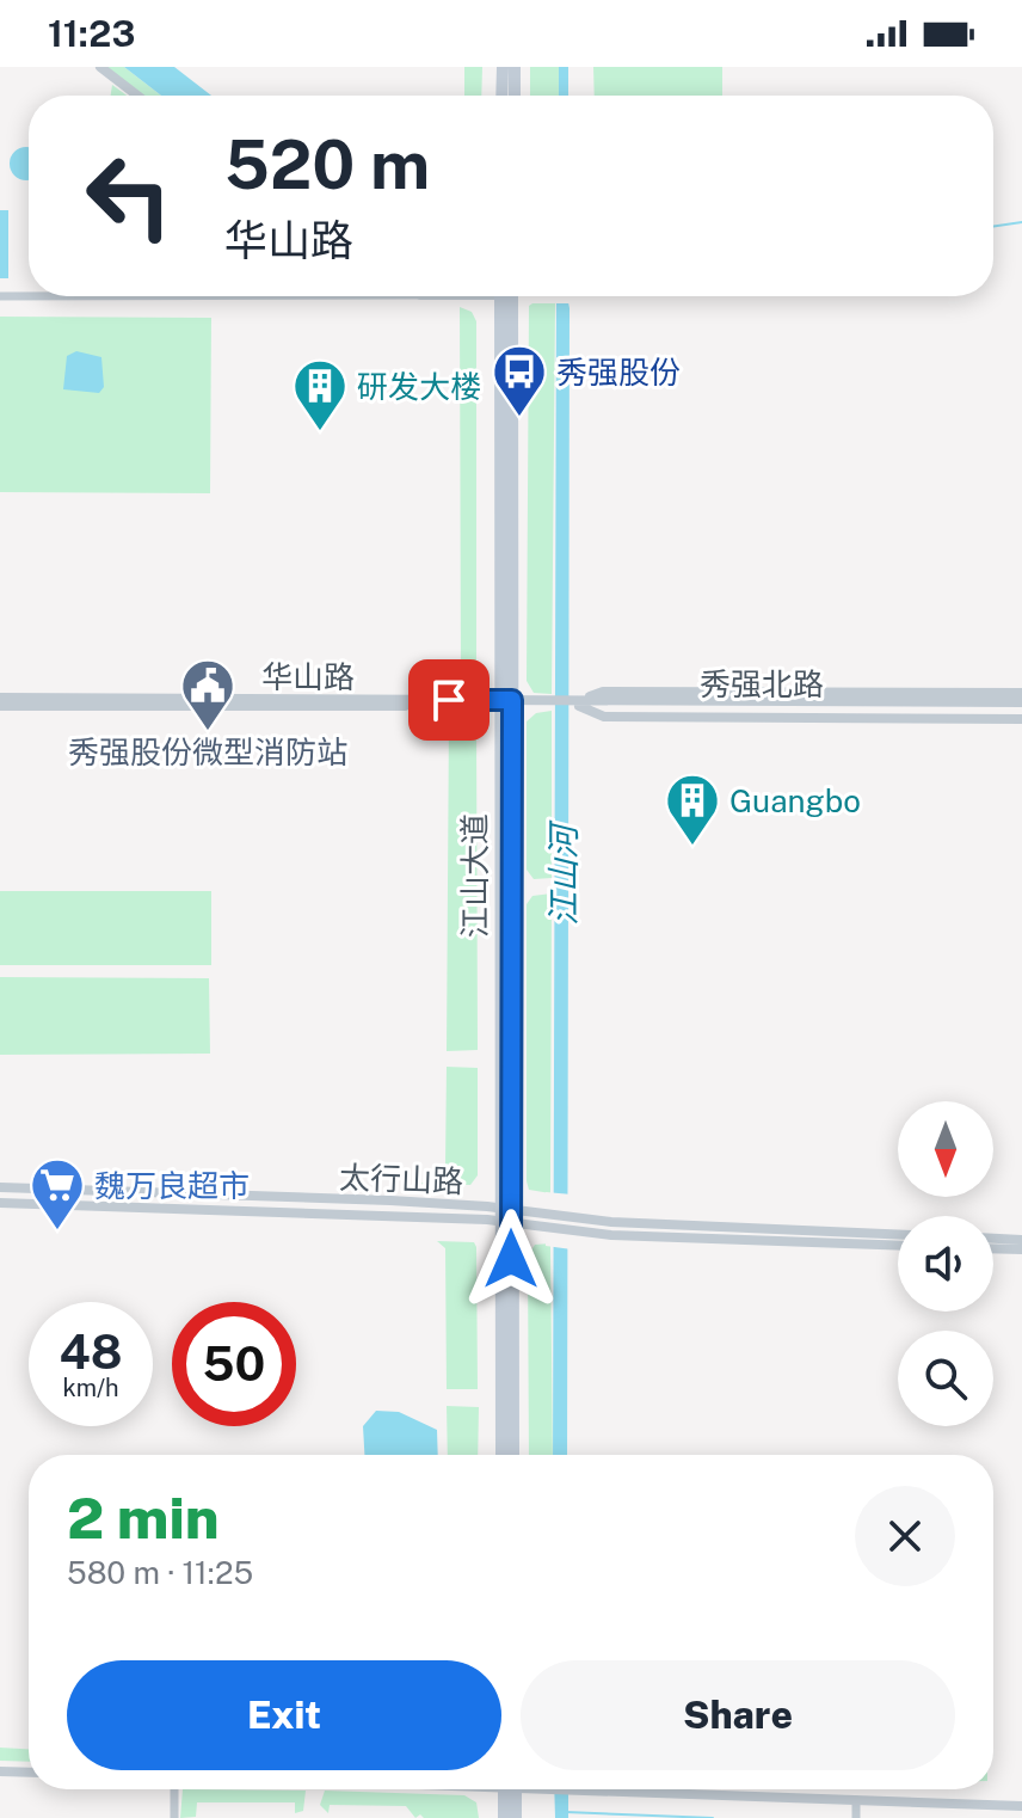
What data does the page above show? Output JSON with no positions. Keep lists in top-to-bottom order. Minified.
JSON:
{"streets":{"main road":["江山大道"],"street":["华山路","秀强北路","太行山路"]},"crossings":[["华山路","秀强北路"],["华山路","江山大道"],["秀强北路","江山大道"],["江山大道","太行山路"]],"water":["江山河"],"places":{"bus stop":["秀强股份"],"building":["研发大楼","Guangbo"],"public building":["秀强股份微型消防站"],"supermarket":["魏万良超市"]},"north":"bottom","page":{"status":"11:23","turn":["520 m","华山路"],"speed":"48 km/h","limit":"50","heading":["2 min","580 m · 11:25"],"buttons":["Exit","Share"]}}
